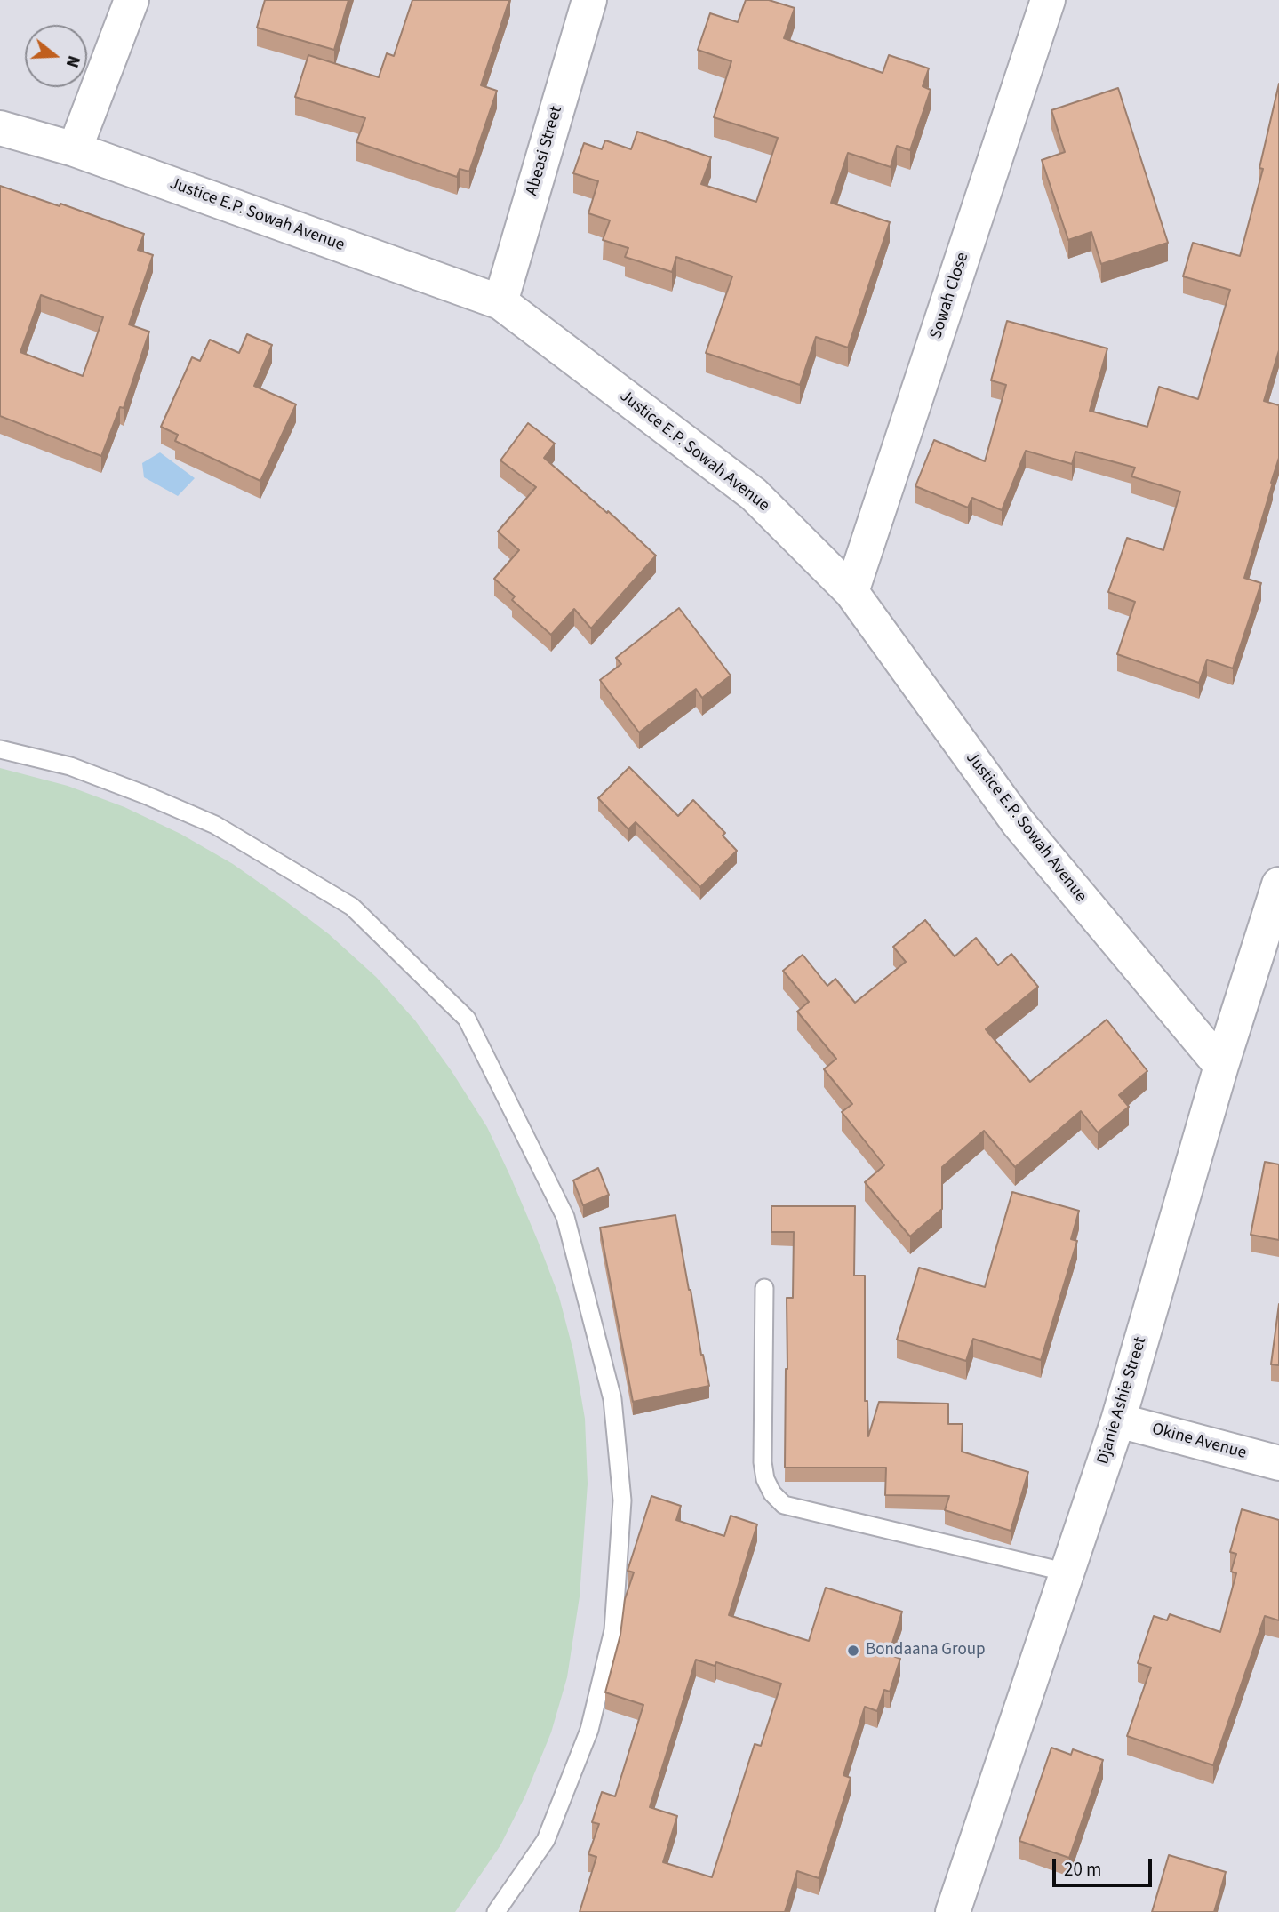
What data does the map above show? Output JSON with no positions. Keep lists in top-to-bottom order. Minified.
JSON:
{"streets":{"street":["Abeasi Street","Justice E.P. Sowah Avenue","Sowah Close","Djanie Ashie Street","Okine Avenue"]},"crossings":[["Abeasi Street","Justice E.P. Sowah Avenue"],["Justice E.P. Sowah Avenue","Sowah Close"],["Justice E.P. Sowah Avenue","Djanie Ashie Street"],["Djanie Ashie Street","Okine Avenue"]],"places":["Bondaana Group"],"scale_bar":"20 m","north":"right"}
